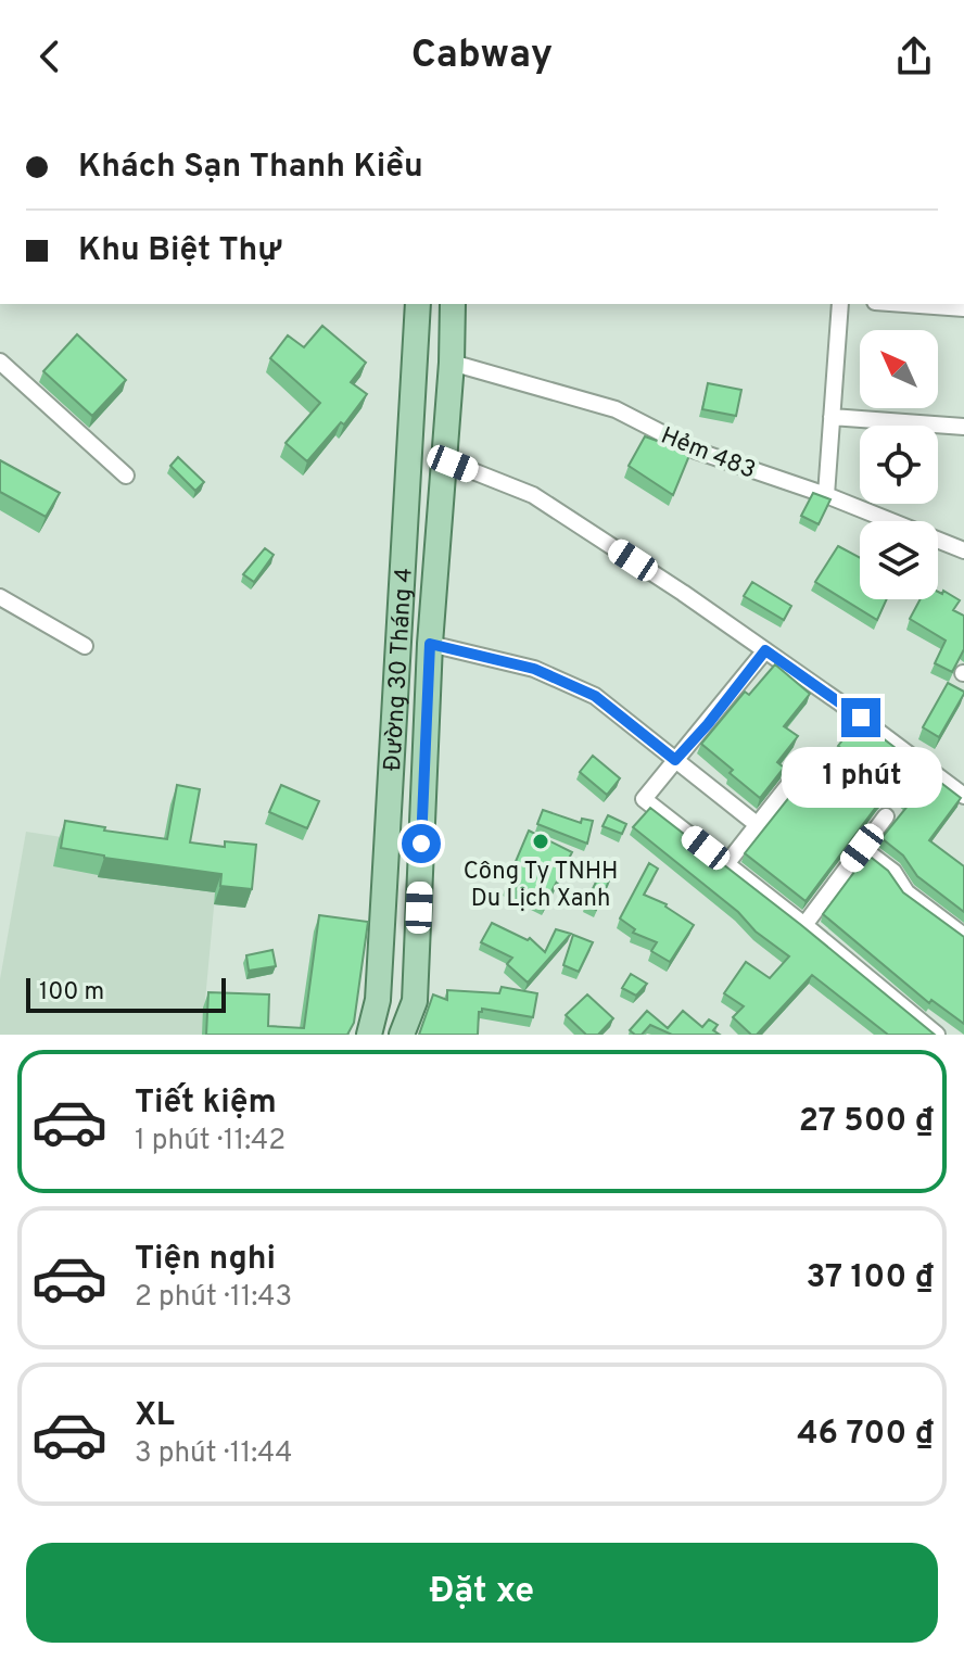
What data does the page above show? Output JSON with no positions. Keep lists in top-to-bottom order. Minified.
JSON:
{"streets":{"main road":["Đường 30 Tháng 4"],"street":["Hẻm 483"]},"crossings":[["Hẻm 483","Đường 30 Tháng 4"]],"places":["Công Ty TNHH Du Lịch Xanh"],"scale_bar":"100 m","north":"top left","page":{"header":"Cabway","banner":["Khách Sạn Thanh Kiều","Khu Biệt Thự"],"bubble":"1 phút","scale":"100 m","list":[{"name":"Tiết kiệm","note":"1 phút · 11:42","value":"27 500 ₫"},{"name":"Tiện nghi","note":"2 phút · 11:43","value":"37 100 ₫"},{"name":"XL","note":"3 phút · 11:44","value":"46 700 ₫"}],"buttons":"Đặt xe"}}
